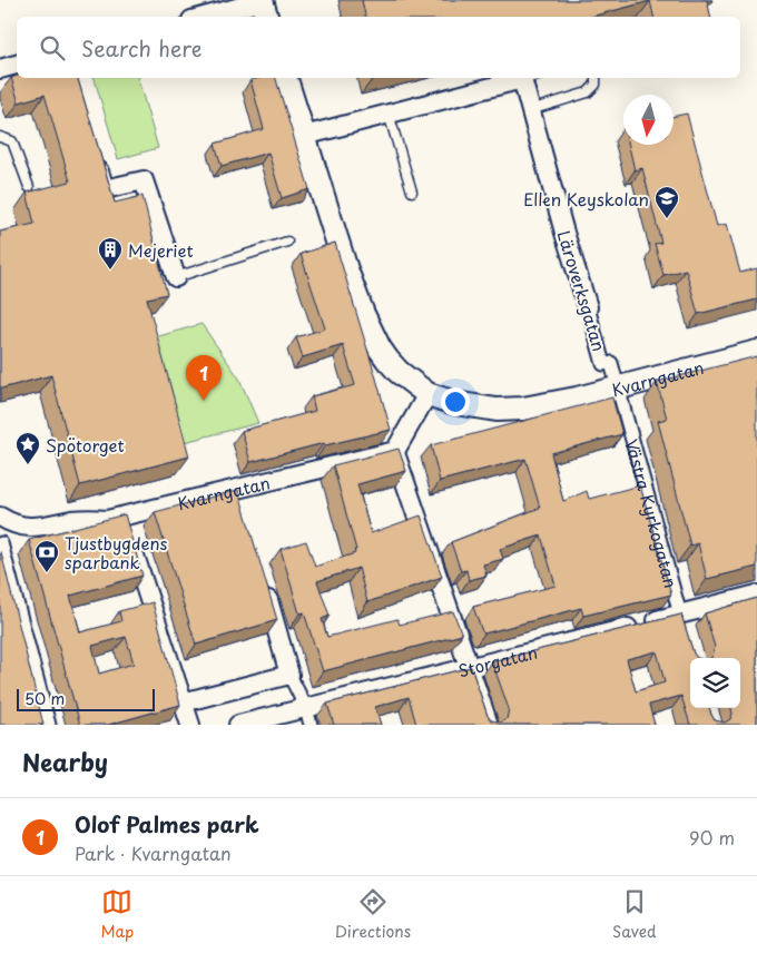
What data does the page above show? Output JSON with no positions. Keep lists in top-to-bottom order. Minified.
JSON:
{"streets":{"street":["Läroverksgatan","Kvarngatan","Västra Kyrkogatan","Storgatan"]},"crossings":[["Läroverksgatan","Kvarngatan"],["Läroverksgatan","Västra Kyrkogatan"],["Kvarngatan","Västra Kyrkogatan"],["Västra Kyrkogatan","Storgatan"]],"places":{"school or university":["Ellen Keyskolan"],"building":["Mejeriet"],"place":["Spötorget"],"bank":["Tjustbygdens sparbank"]},"scale_bar":"50 m","north":"bottom","page":{"search":"Search here","pins":"1","scale":"50 m","heading":"Nearby","list":[{"mark":"1","name":"Olof Palmes park","note":"Park · Kvarngatan","value":"90 m"}],"nav":["Map","Directions","Saved"]}}
